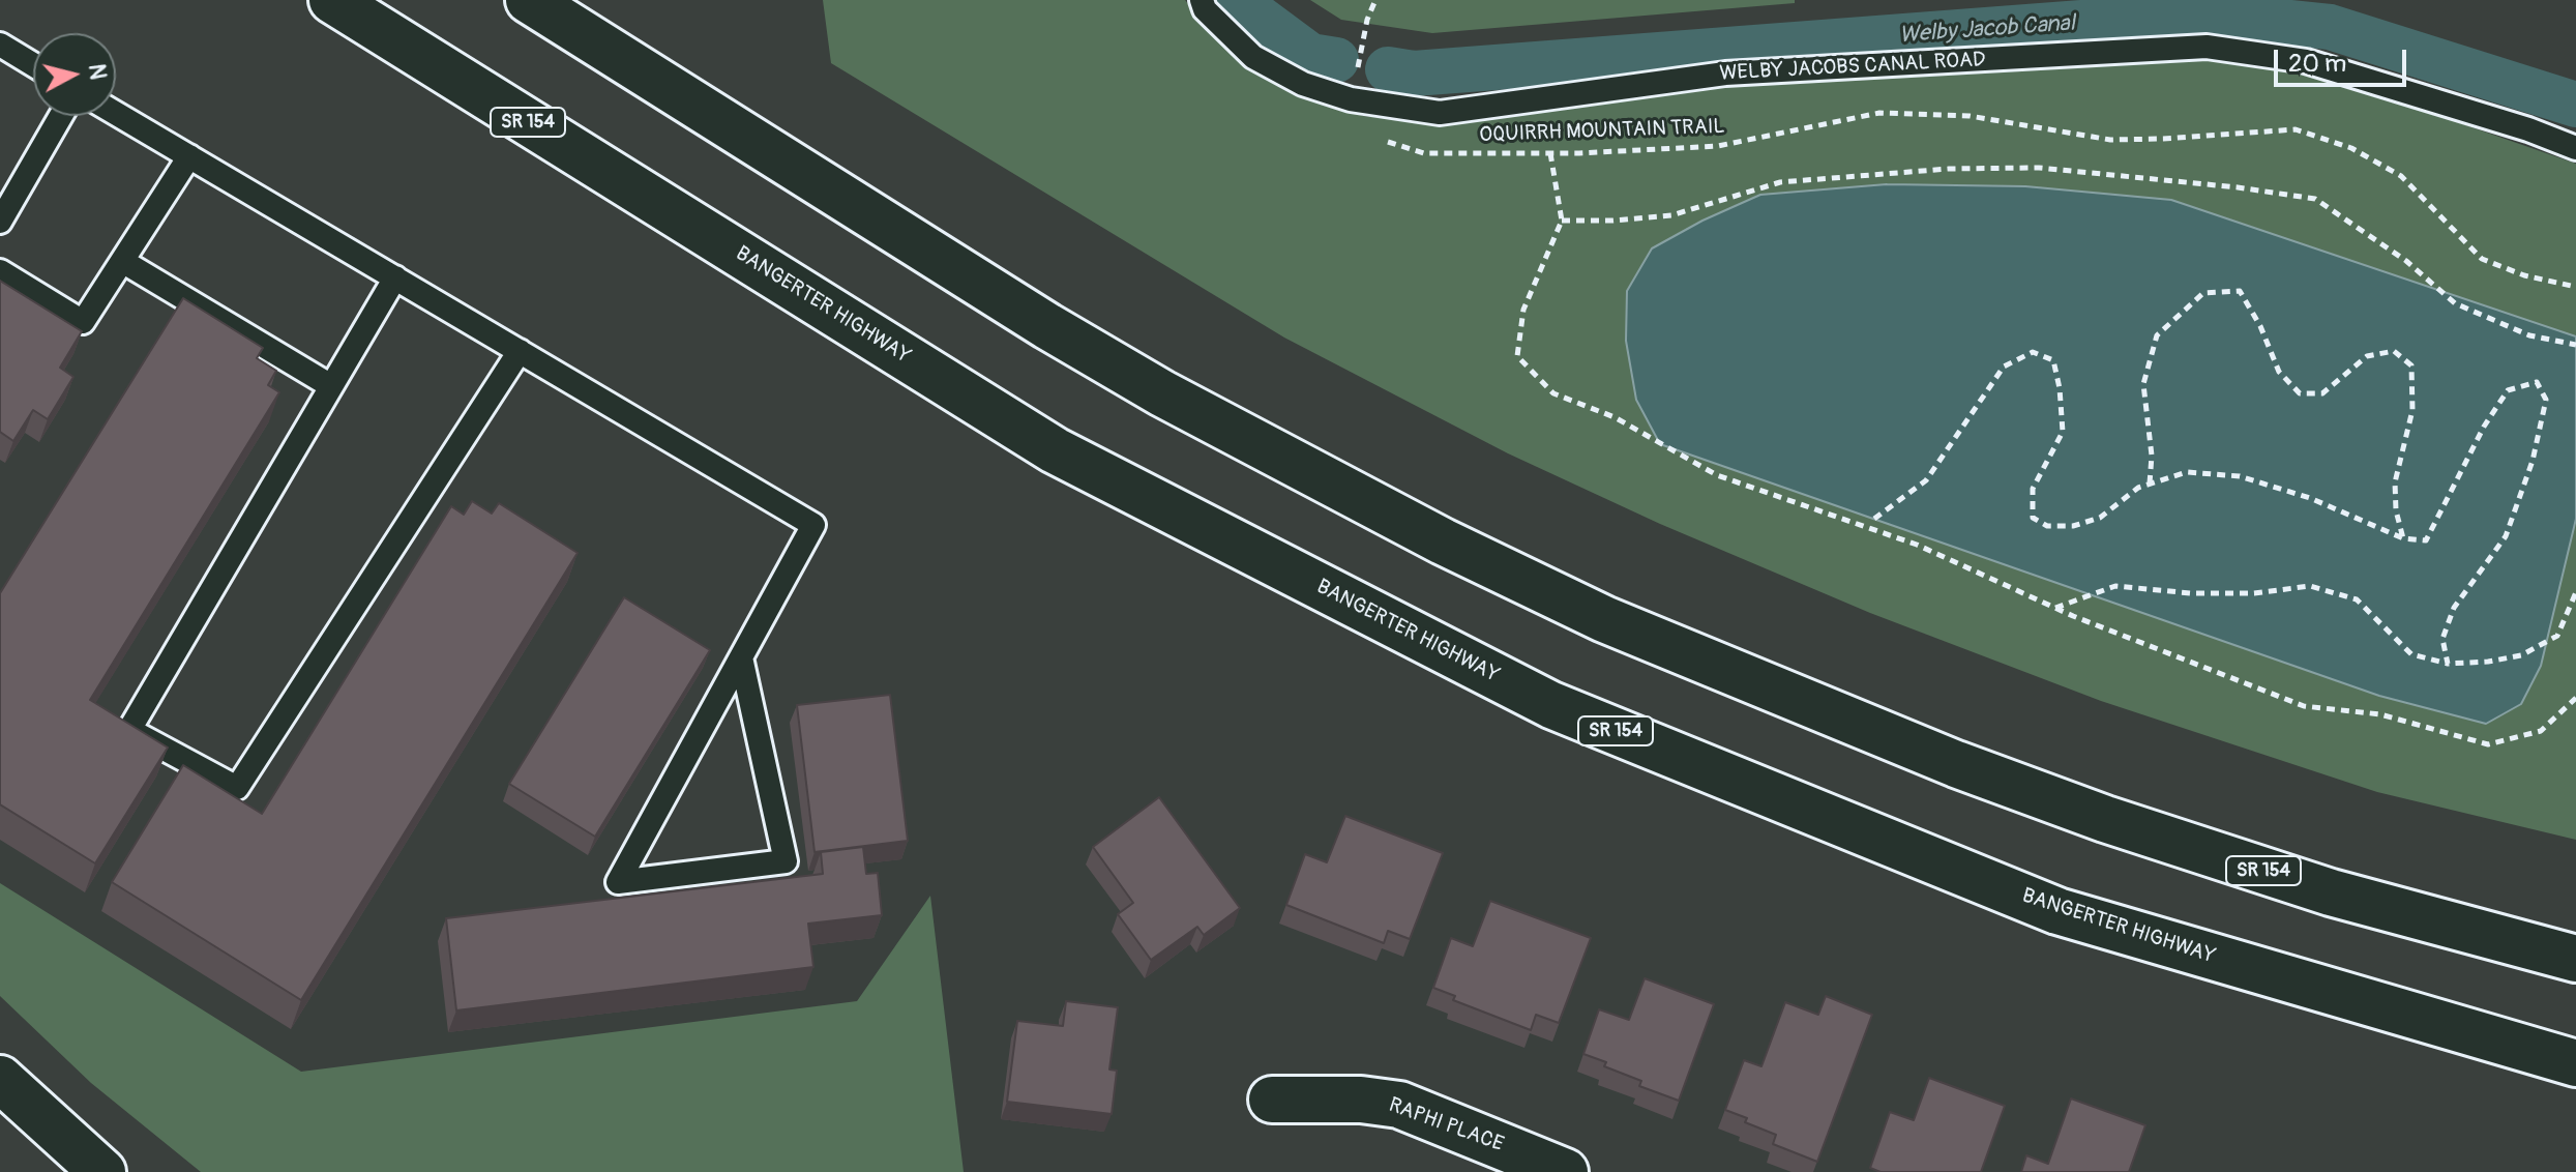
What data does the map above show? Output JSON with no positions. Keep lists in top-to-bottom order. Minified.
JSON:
{"streets":{"main road":["SR 154","BANGERTER HIGHWAY","RAPHI PLACE"],"lane":["WELBY JACOBS CANAL ROAD"],"path":["OQUIRRH MOUNTAIN TRAIL"]},"water":["Welby Jacob Canal"],"scale_bar":"20 m","north":"right"}
